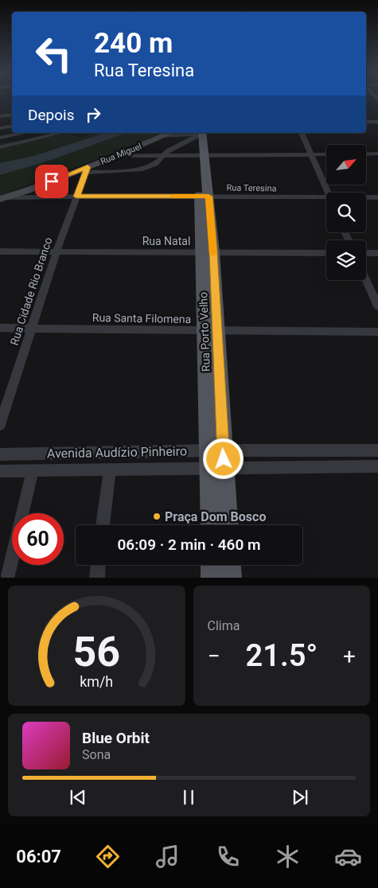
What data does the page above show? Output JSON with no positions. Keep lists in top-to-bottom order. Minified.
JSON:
{"streets":{"main road":["Rua Miguel","Rua Porto Velho"],"street":["Rua Teresina","Rua Natal","Rua Cidade Rio Branco","Rua Santa Filomena","Avenida Audízio Pinheiro"]},"crossings":[["Rua Miguel","Rua Teresina"],["Rua Miguel","Rua Cidade Rio Branco"],["Rua Teresina","Rua Cidade Rio Branco"],["Rua Teresina","Rua Porto Velho"],["Rua Natal","Rua Cidade Rio Branco"],["Rua Natal","Rua Porto Velho"],["Rua Cidade Rio Branco","Rua Santa Filomena"],["Rua Santa Filomena","Rua Porto Velho"],["Rua Porto Velho","Avenida Audízio Pinheiro"]],"places":["Praça Dom Bosco"],"north":"top right","page":{"turn":["240 m","Rua Teresina"],"then":"Depois","limit":"60","trip":"06:09 · 2 min · 460 m","tile":"Clima","heat":["−","21.5°","+"],"song":["Blue Orbit","Sona"],"tabs":"06:07","gauge":["56","km/h"]}}
